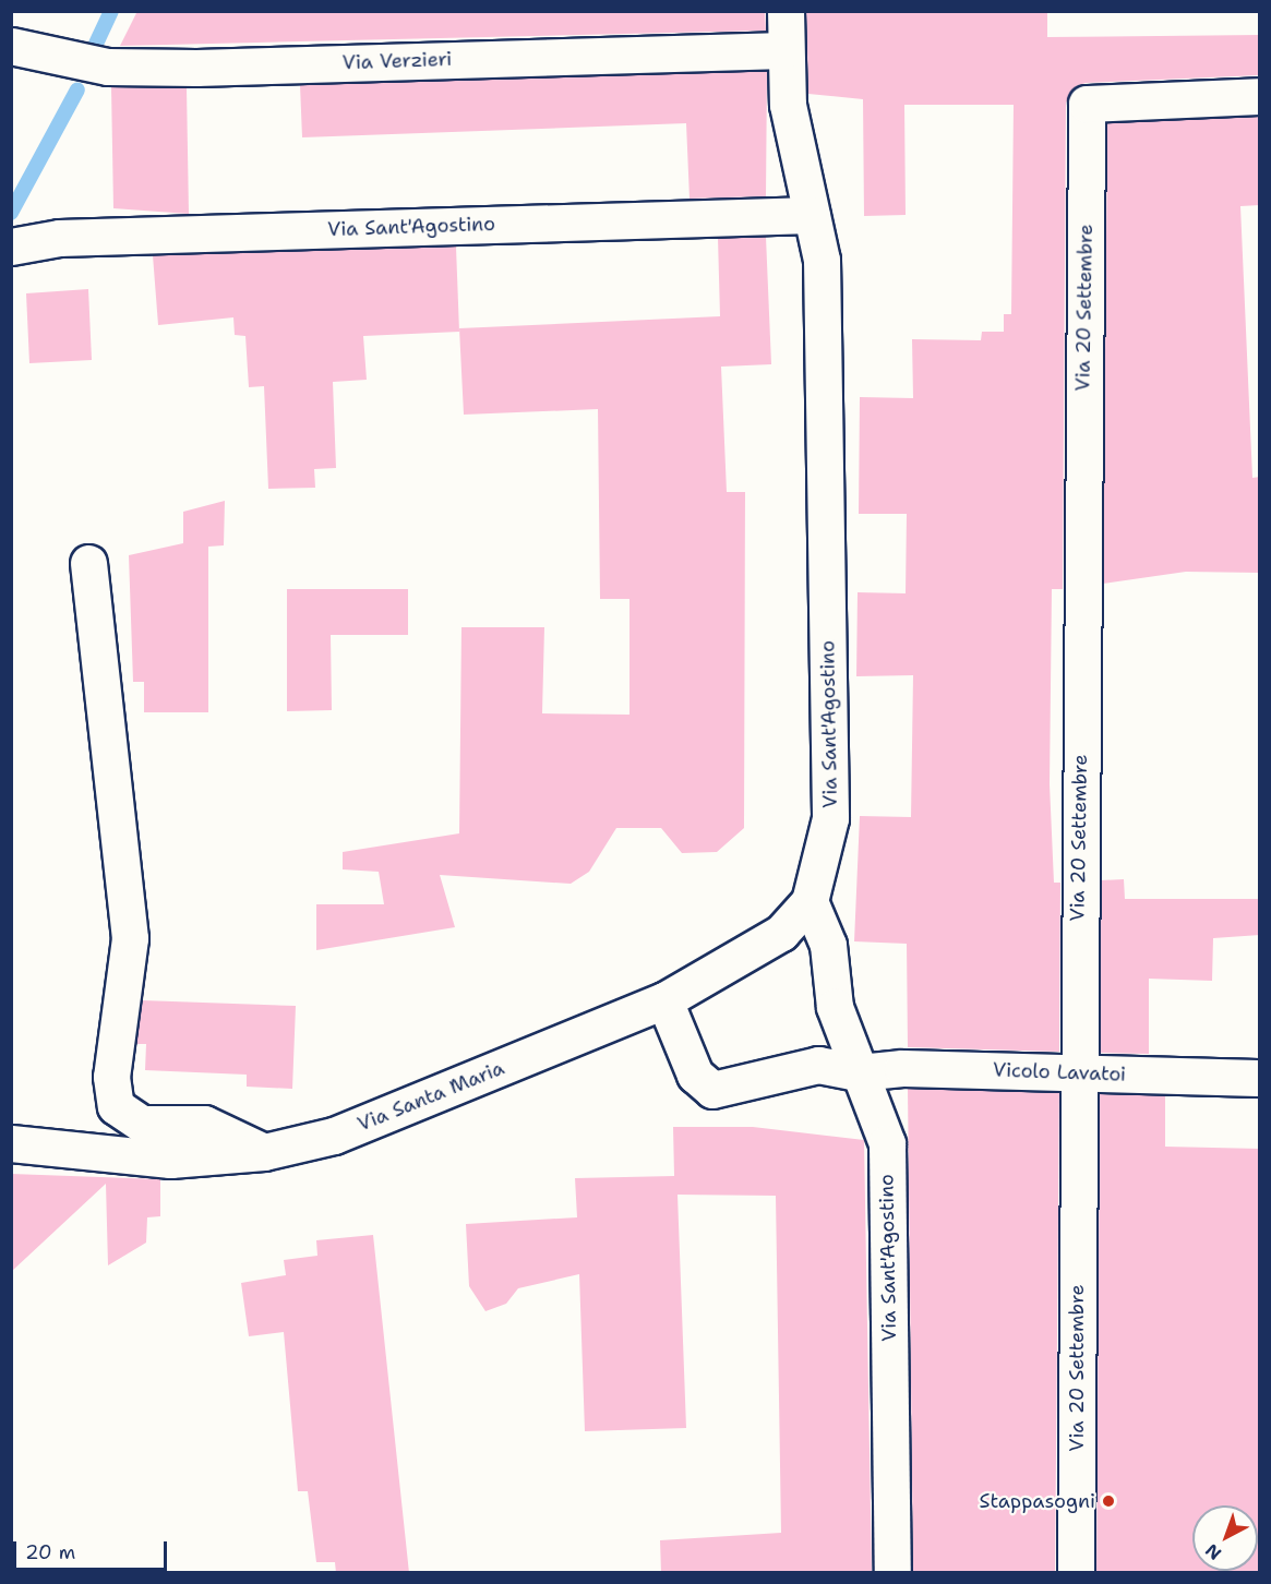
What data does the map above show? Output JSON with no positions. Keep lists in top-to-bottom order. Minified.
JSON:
{"streets":{"street":["Via Verzieri","Via Sant'Agostino","Via 20 Settembre","Vicolo Lavatoi","Via Santa Maria"]},"crossings":[["Via Verzieri","Via Sant'Agostino"],["Via Sant'Agostino","Vicolo Lavatoi"],["Via Sant'Agostino","Via Santa Maria"],["Via 20 Settembre","Vicolo Lavatoi"],["Vicolo Lavatoi","Via Santa Maria"]],"places":["Stappasogni"],"scale_bar":"20 m","north":"bottom left"}
